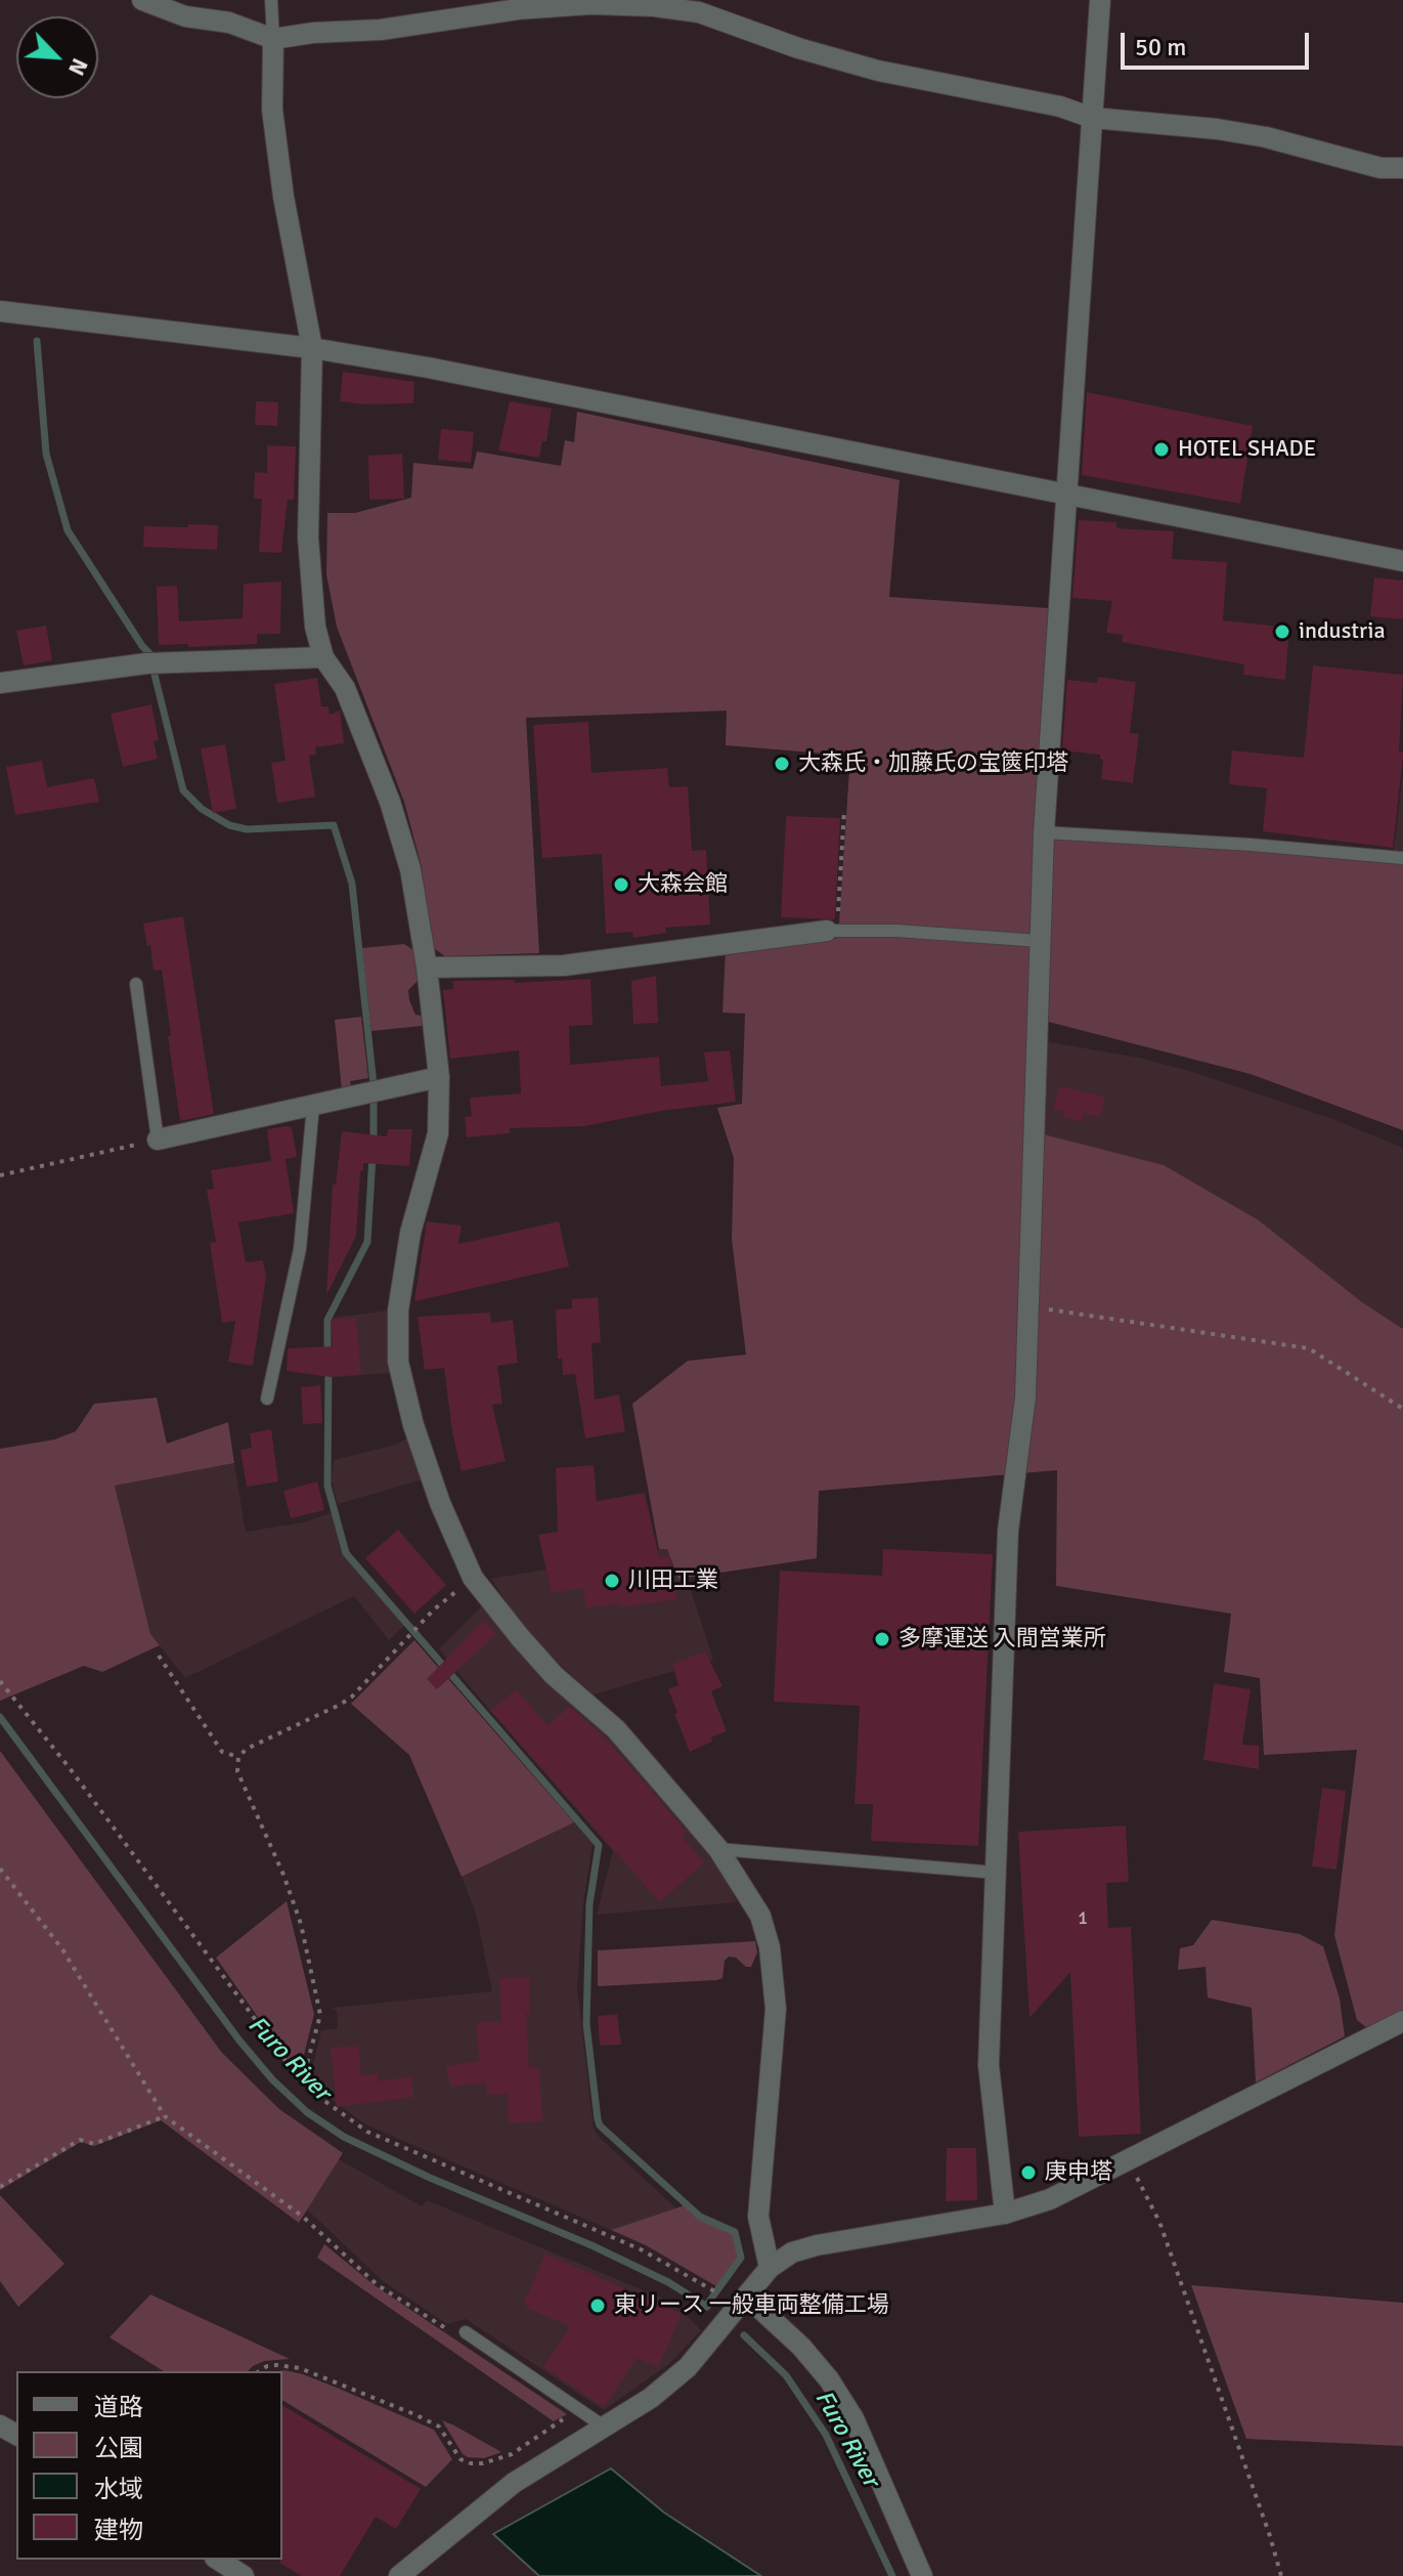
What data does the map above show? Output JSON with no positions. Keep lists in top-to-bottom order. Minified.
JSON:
{"water":["Furo River"],"places":["HOTEL SHADE","industria","大森氏・加藤氏の宝篋印塔","大森会館","川田工業","多摩運送 入間営業所","庚申塔","東リース 一般車両整備工場"],"house_numbers":["1"],"legend":["道路","公園","水域","建物"],"scale_bar":"50 m","north":"bottom right"}
